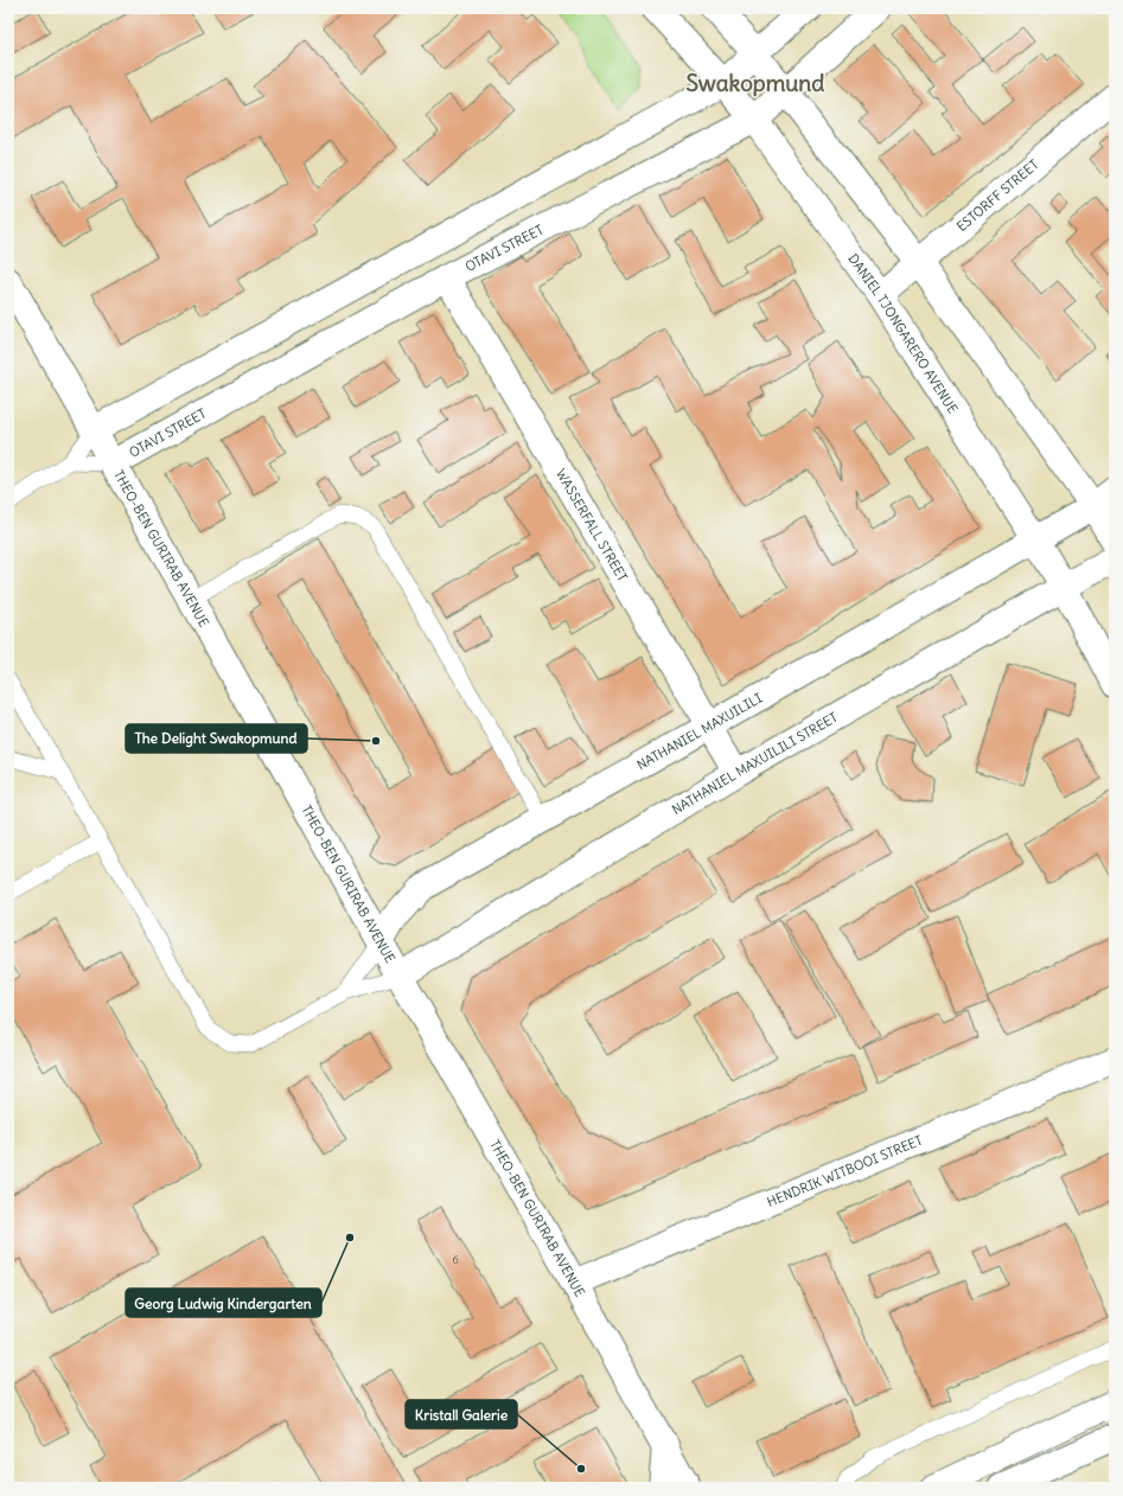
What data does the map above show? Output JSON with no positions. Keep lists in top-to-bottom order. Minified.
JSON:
{"streets":{"street":["ESTORFF STREET","OTAVI STREET","DANIEL TJONGARERO AVENUE","WASSERFALL STREET","THEO-BEN GURIRAB AVENUE","NATHANIEL MAXUILILI","NATHANIEL MAXUILILI STREET","HENDRIK WITBOOI STREET"]},"crossings":[["ESTORFF STREET","DANIEL TJONGARERO AVENUE"],["OTAVI STREET","DANIEL TJONGARERO AVENUE"],["OTAVI STREET","WASSERFALL STREET"],["OTAVI STREET","THEO-BEN GURIRAB AVENUE"],["DANIEL TJONGARERO AVENUE","NATHANIEL MAXUILILI"],["DANIEL TJONGARERO AVENUE","NATHANIEL MAXUILILI STREET"],["WASSERFALL STREET","NATHANIEL MAXUILILI"],["WASSERFALL STREET","NATHANIEL MAXUILILI STREET"],["THEO-BEN GURIRAB AVENUE","NATHANIEL MAXUILILI"],["THEO-BEN GURIRAB AVENUE","NATHANIEL MAXUILILI STREET"],["THEO-BEN GURIRAB AVENUE","HENDRIK WITBOOI STREET"]],"districts":["Swakopmund"],"places":["The Delight Swakopmund","Georg Ludwig Kindergarten","Kristall Galerie"],"house_numbers":["6"]}
